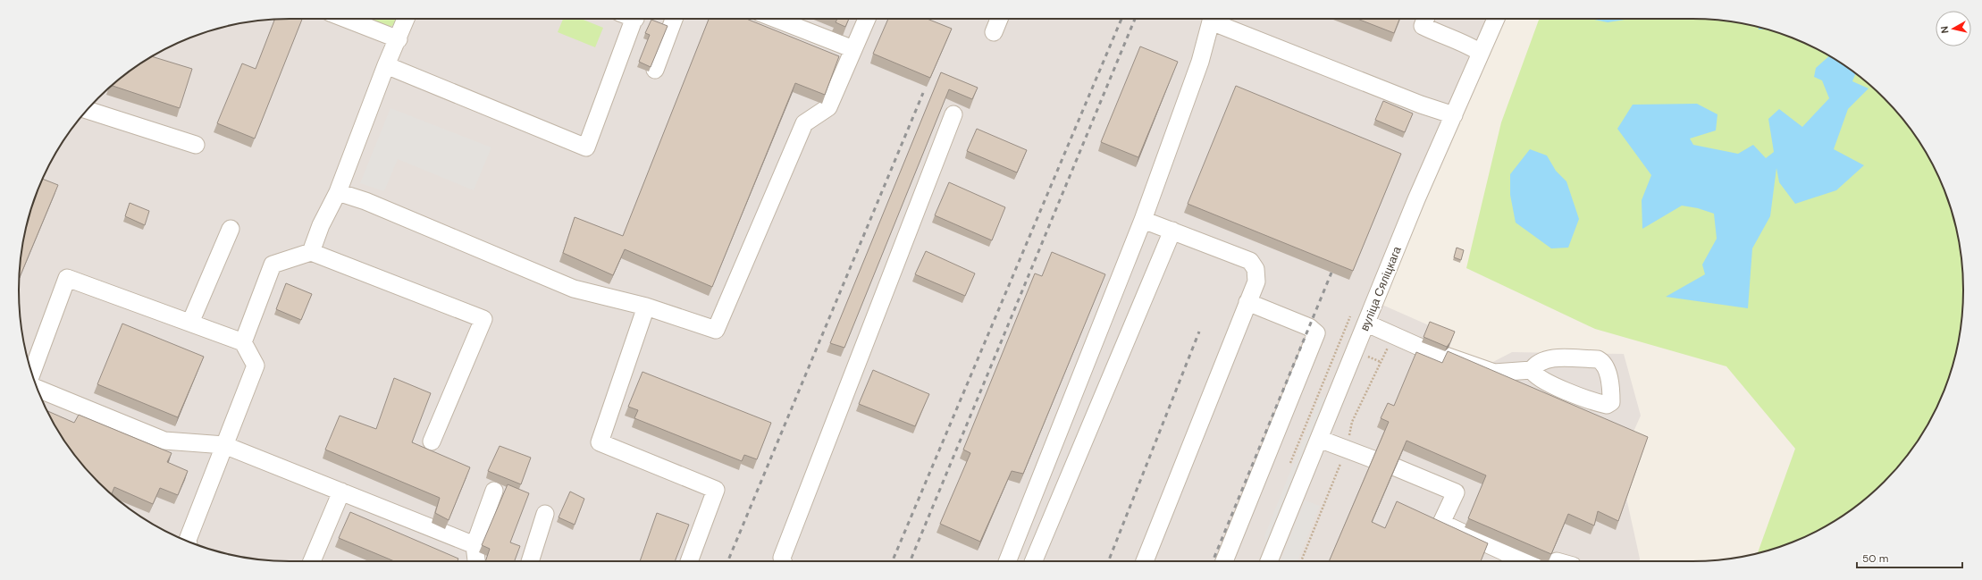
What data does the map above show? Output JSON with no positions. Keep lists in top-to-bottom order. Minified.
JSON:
{"streets":{"street":["вуліца Сяліцкага"]},"scale_bar":"50 m","north":"left"}
